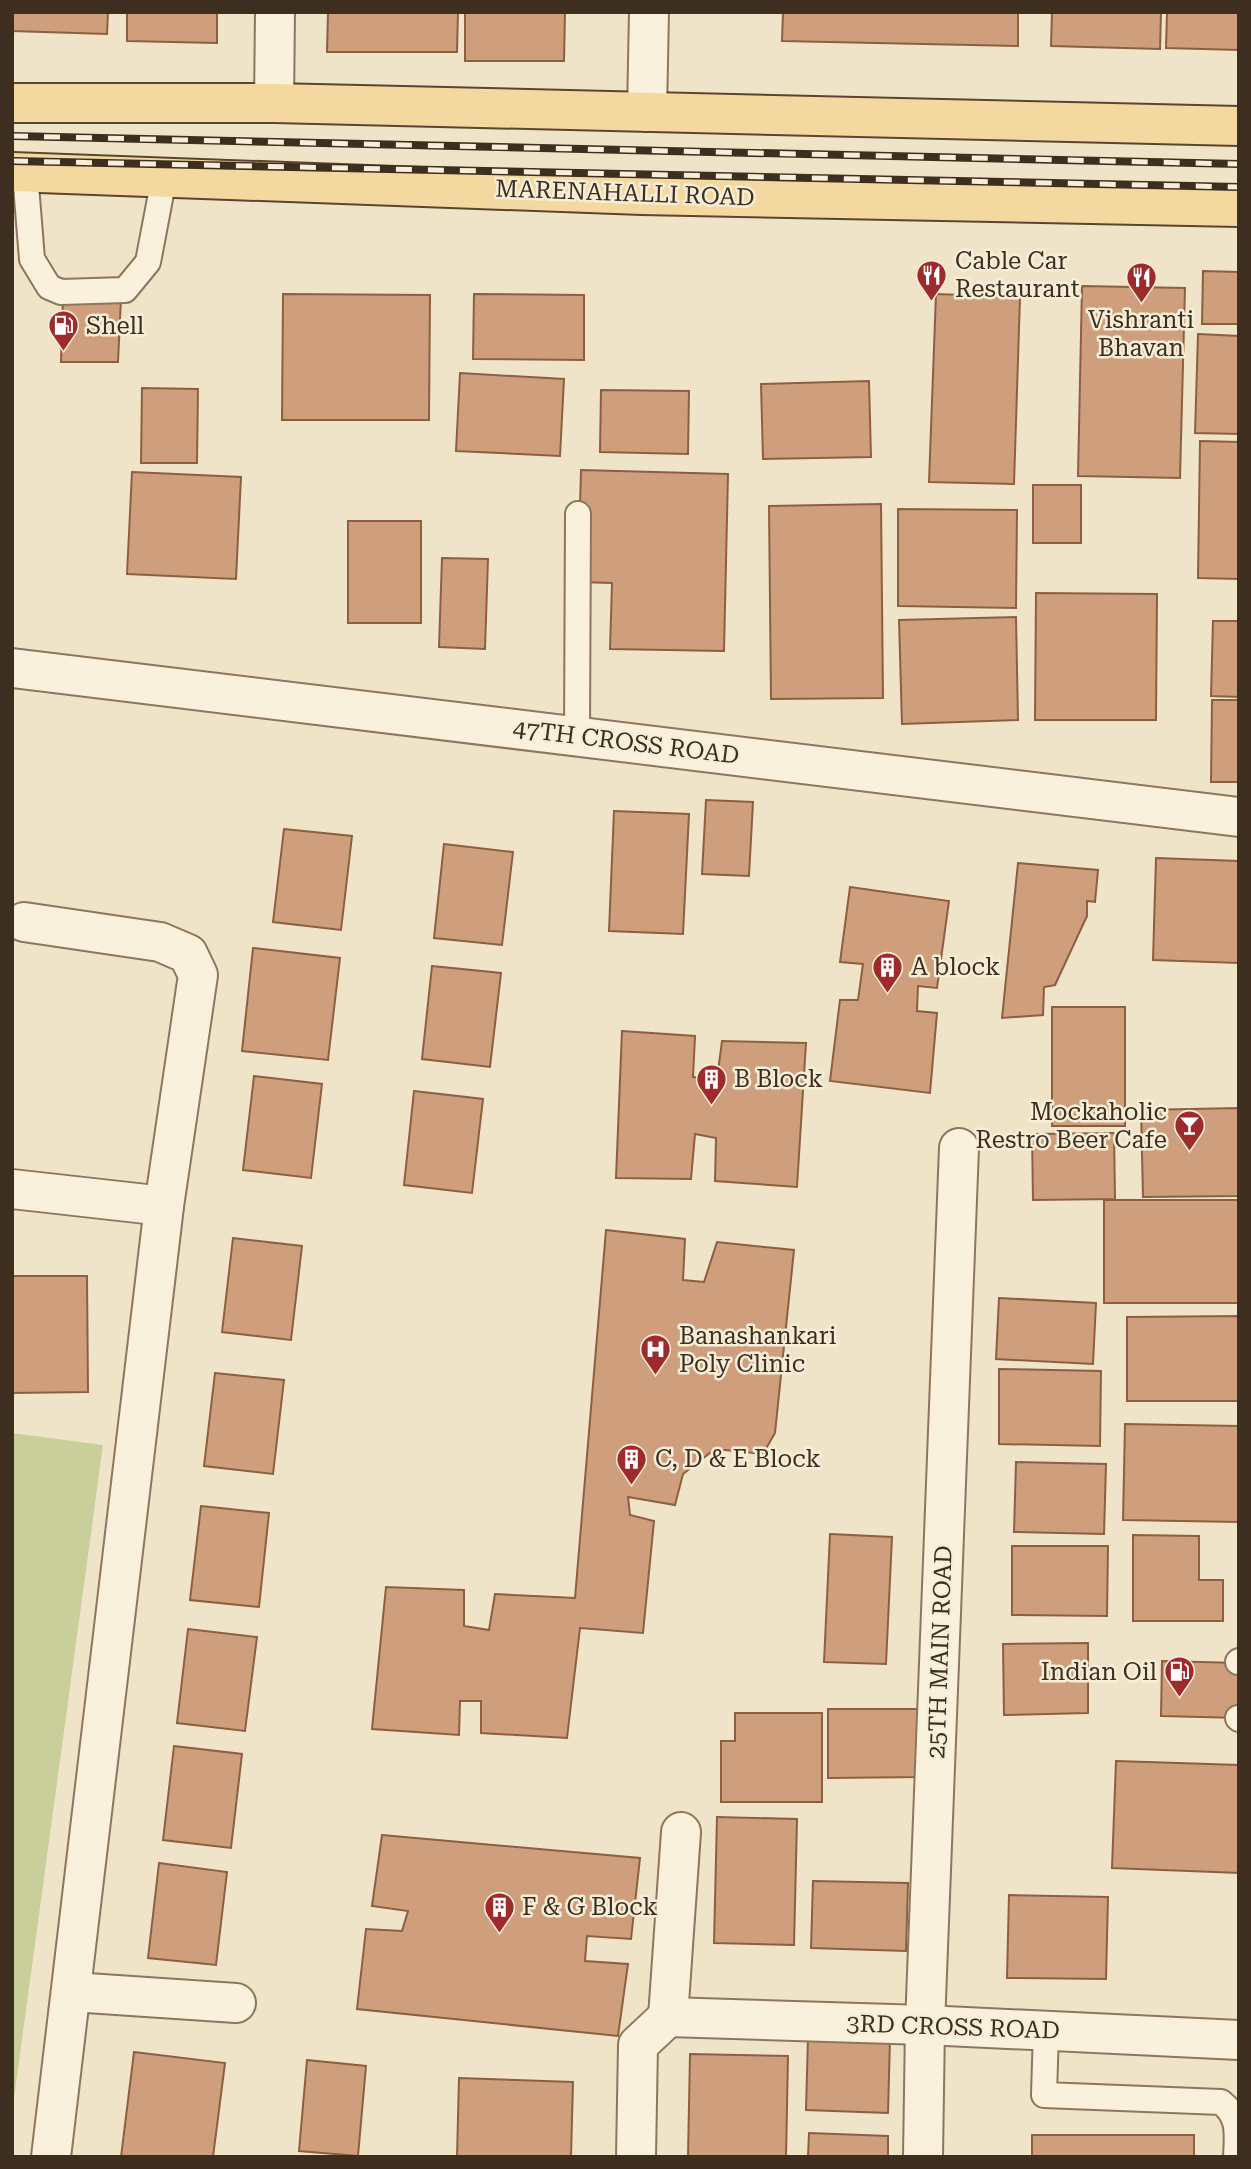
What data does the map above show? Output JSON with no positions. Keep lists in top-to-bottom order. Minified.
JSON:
{"streets":{"main road":["MARENAHALLI ROAD"],"street":["47TH CROSS ROAD","25TH MAIN ROAD","3RD CROSS ROAD"]},"crossings":[["25TH MAIN ROAD","3RD CROSS ROAD"]],"places":{"restaurant":["Cable Car Restaurant","Vishranti Bhavan"],"fuel station":["Shell","Indian Oil"],"building":["A block","B Block","C, D & E Block","F & G Block"],"bar":["Mockaholic Restro Beer Cafe"],"hospital":["Banashankari Poly Clinic"]}}
